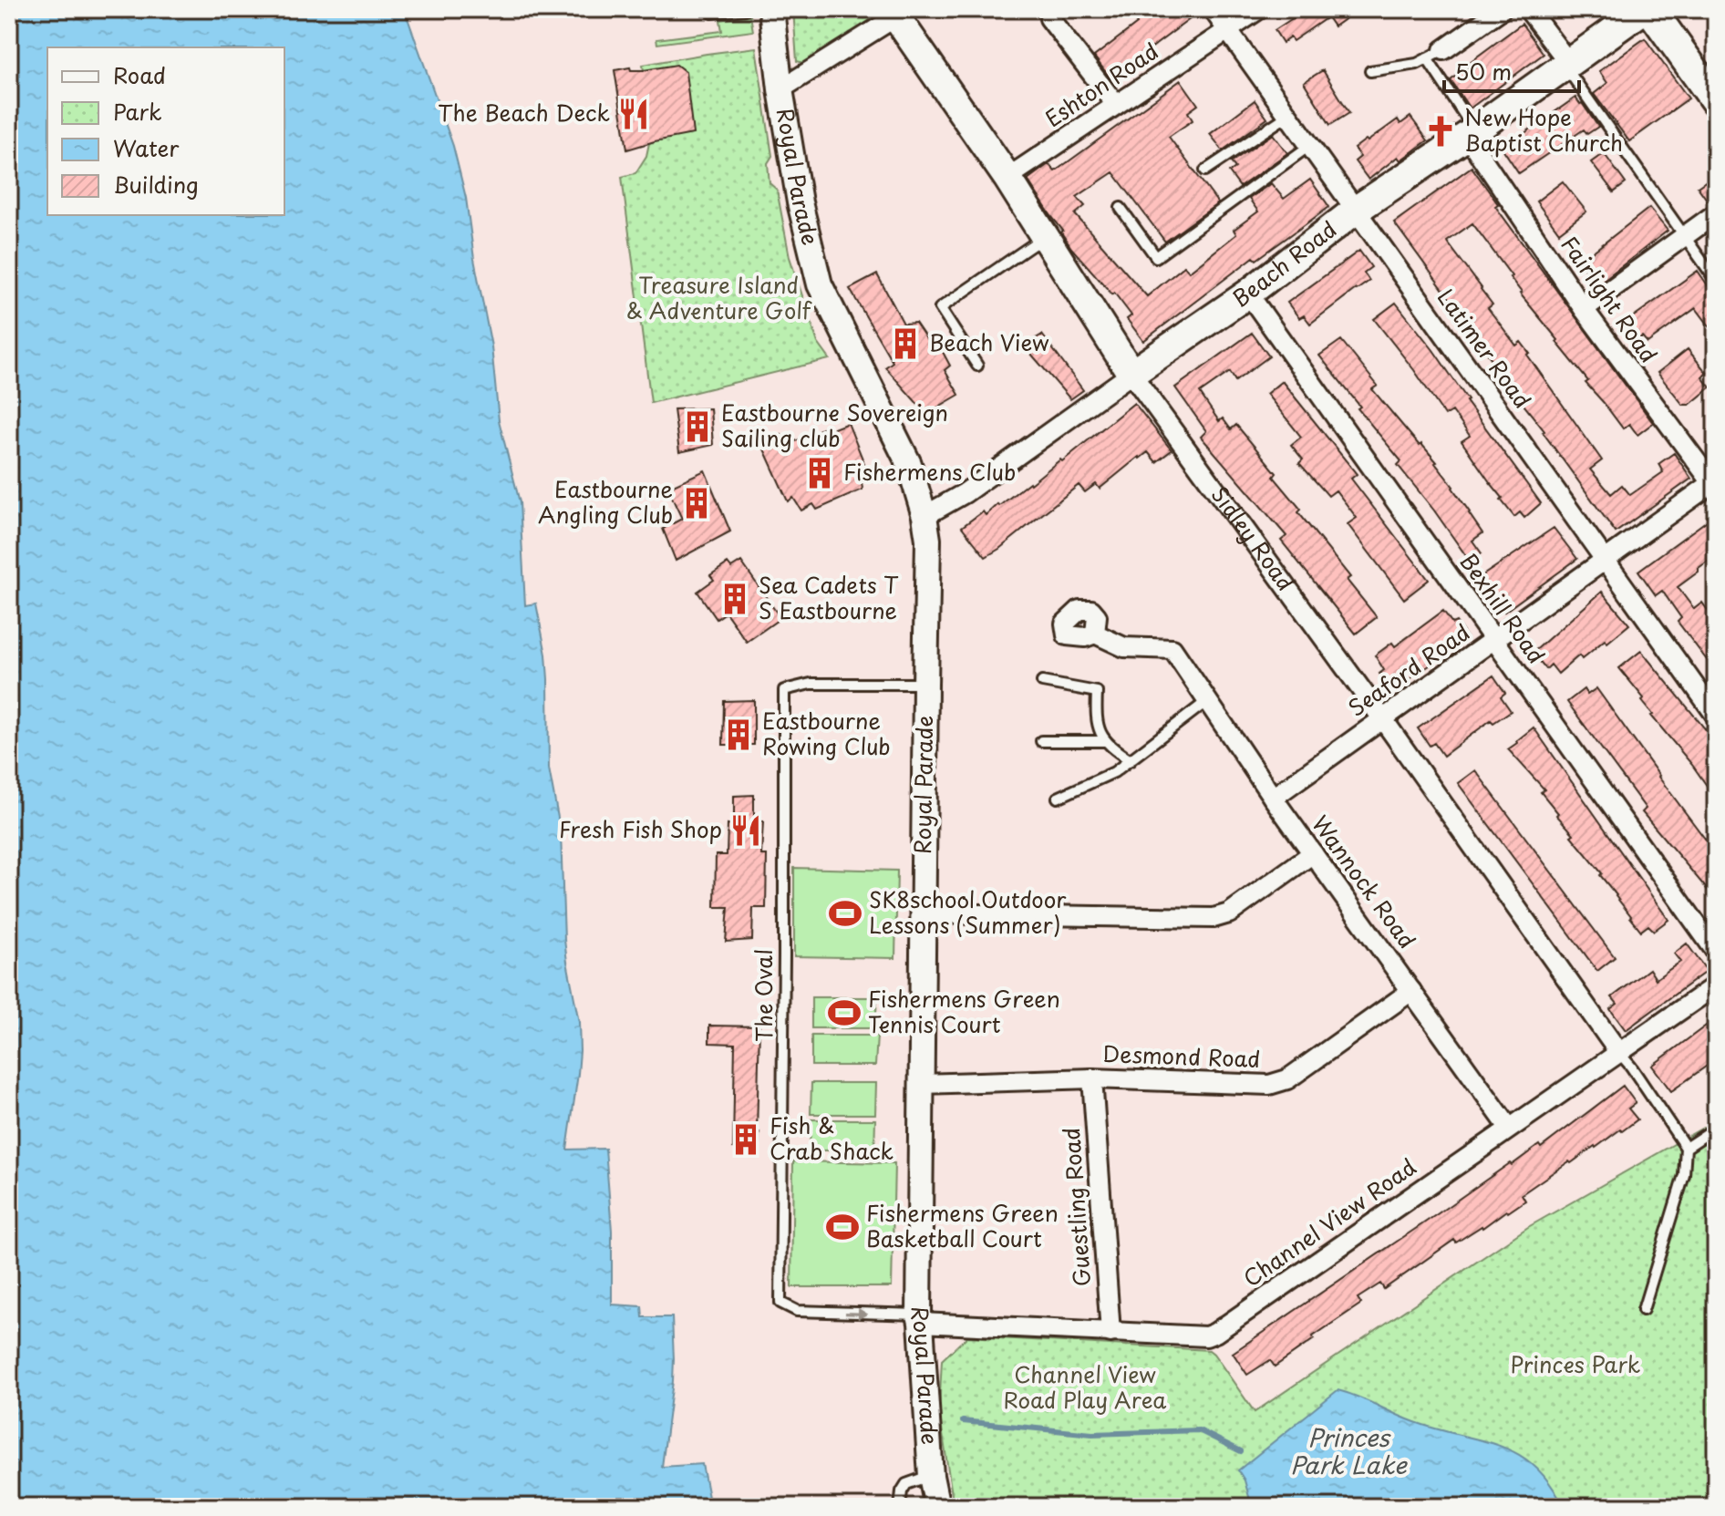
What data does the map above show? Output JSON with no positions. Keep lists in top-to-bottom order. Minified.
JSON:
{"streets":{"main road":["Beach Road","Sidley Road"],"street":["Eshton Road","Royal Parade","Fairlight Road","Latimer Road","Bexhill Road","Seaford Road","Wannock Road","Desmond Road","Guestling Road","Channel View Road"],"lane":["The Oval"]},"crossings":[["Eshton Road","Latimer Road"],["Eshton Road","Sidley Road"],["Royal Parade","Beach Road"],["Royal Parade","Sidley Road"],["Royal Parade","The Oval"],["Royal Parade","Desmond Road"],["Royal Parade","Channel View Road"],["Beach Road","Fairlight Road"],["Beach Road","Latimer Road"],["Beach Road","Sidley Road"],["Beach Road","Bexhill Road"],["Fairlight Road","Seaford Road"],["Latimer Road","Seaford Road"],["Sidley Road","Seaford Road"],["Sidley Road","Channel View Road"],["Bexhill Road","Seaford Road"],["Seaford Road","Wannock Road"],["Wannock Road","Desmond Road"],["Wannock Road","Channel View Road"],["The Oval","Channel View Road"],["Desmond Road","Guestling Road"],["Guestling Road","Channel View Road"]],"water":["Princes Park Lake"],"parks":["Treasure Island & Adventure Golf","Princes Park","Channel View Road Play Area"],"places":{"restaurant":["The Beach Deck","Fresh Fish Shop"],"church":["New Hope Baptist Church"],"building":["Beach View","Eastbourne Sovereign Sailing club","Fishermens Club","Eastbourne Angling Club","Sea Cadets T S Eastbourne","Eastbourne Rowing Club","Fish & Crab Shack"],"sports":["SK8school Outdoor Lessons (Summer)","Fishermens Green Tennis Court","Fishermens Green Basketball Court"]},"legend":["Road","Park","Water","Building"],"scale_bar":"50 m"}
